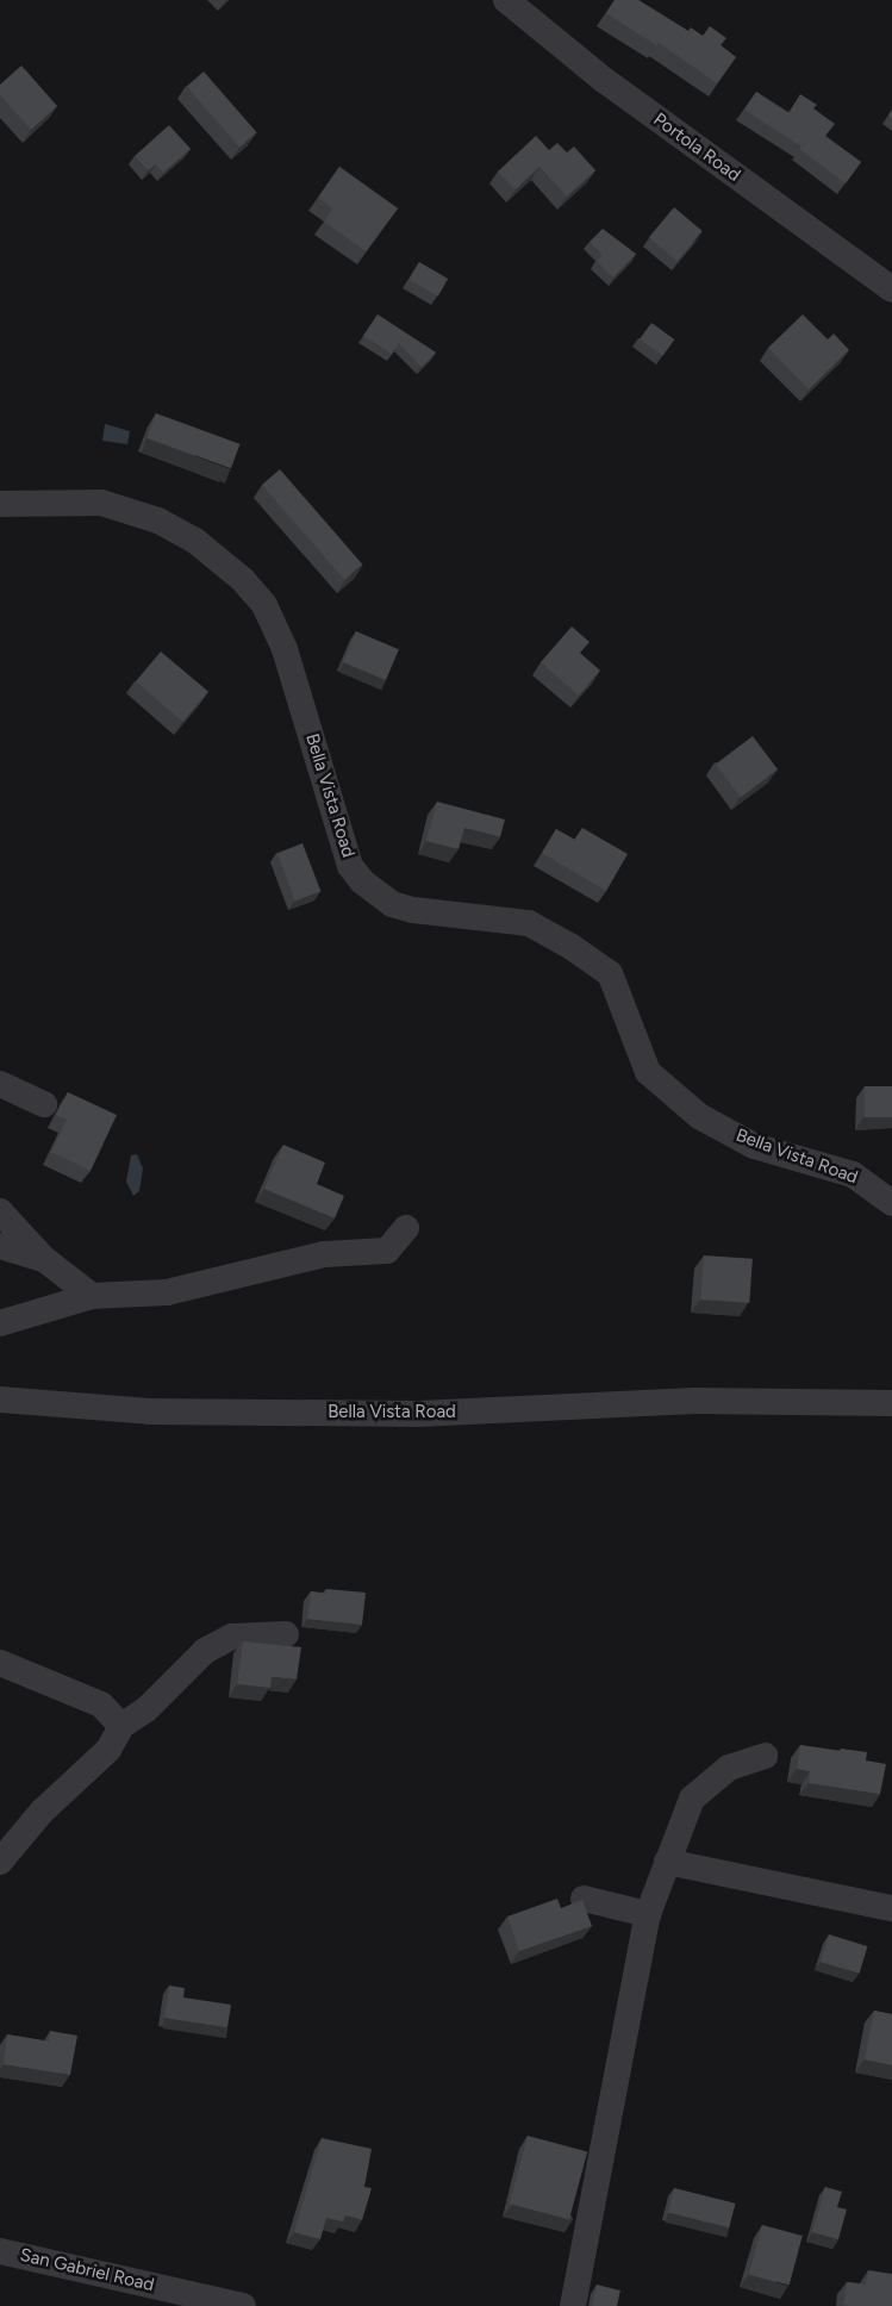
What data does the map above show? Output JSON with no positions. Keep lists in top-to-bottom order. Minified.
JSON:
{"streets":{"street":["Portola Road","Bella Vista Road","San Gabriel Road"]}}
